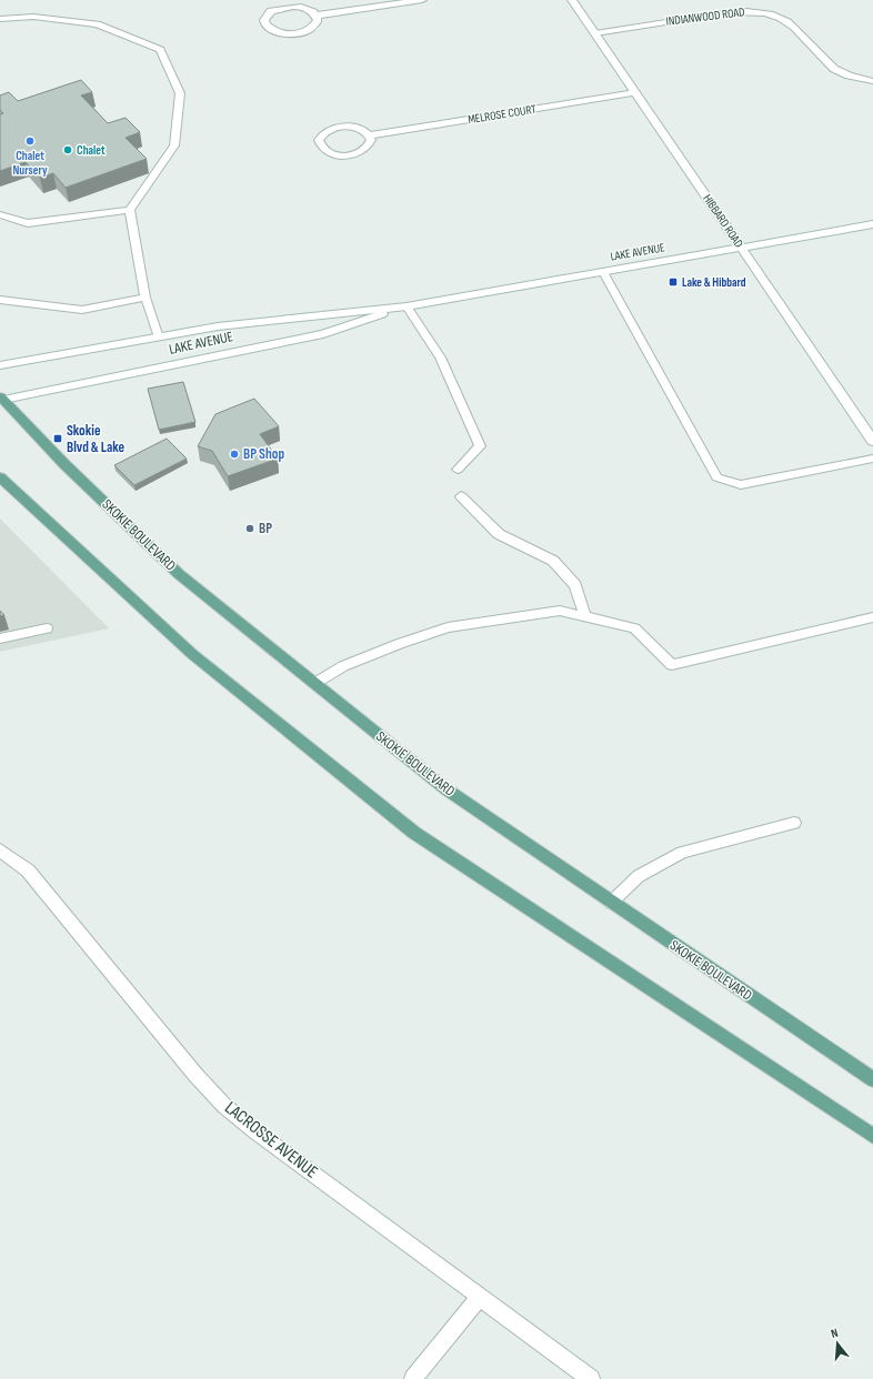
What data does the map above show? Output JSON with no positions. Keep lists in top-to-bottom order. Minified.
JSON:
{"streets":{"main road":["SKOKIE BOULEVARD"],"street":["INDIANWOOD ROAD","MELROSE COURT","HIBBARD ROAD","LAKE AVENUE","LACROSSE AVENUE"]},"crossings":[["INDIANWOOD ROAD","HIBBARD ROAD"],["MELROSE COURT","HIBBARD ROAD"],["HIBBARD ROAD","LAKE AVENUE"],["LAKE AVENUE","SKOKIE BOULEVARD"]],"places":{"other":["Chalet Nursery","Chalet","BP Shop","BP"],"transit":["Lake & Hibbard","Skokie Blvd & Lake"]},"north":"top"}
